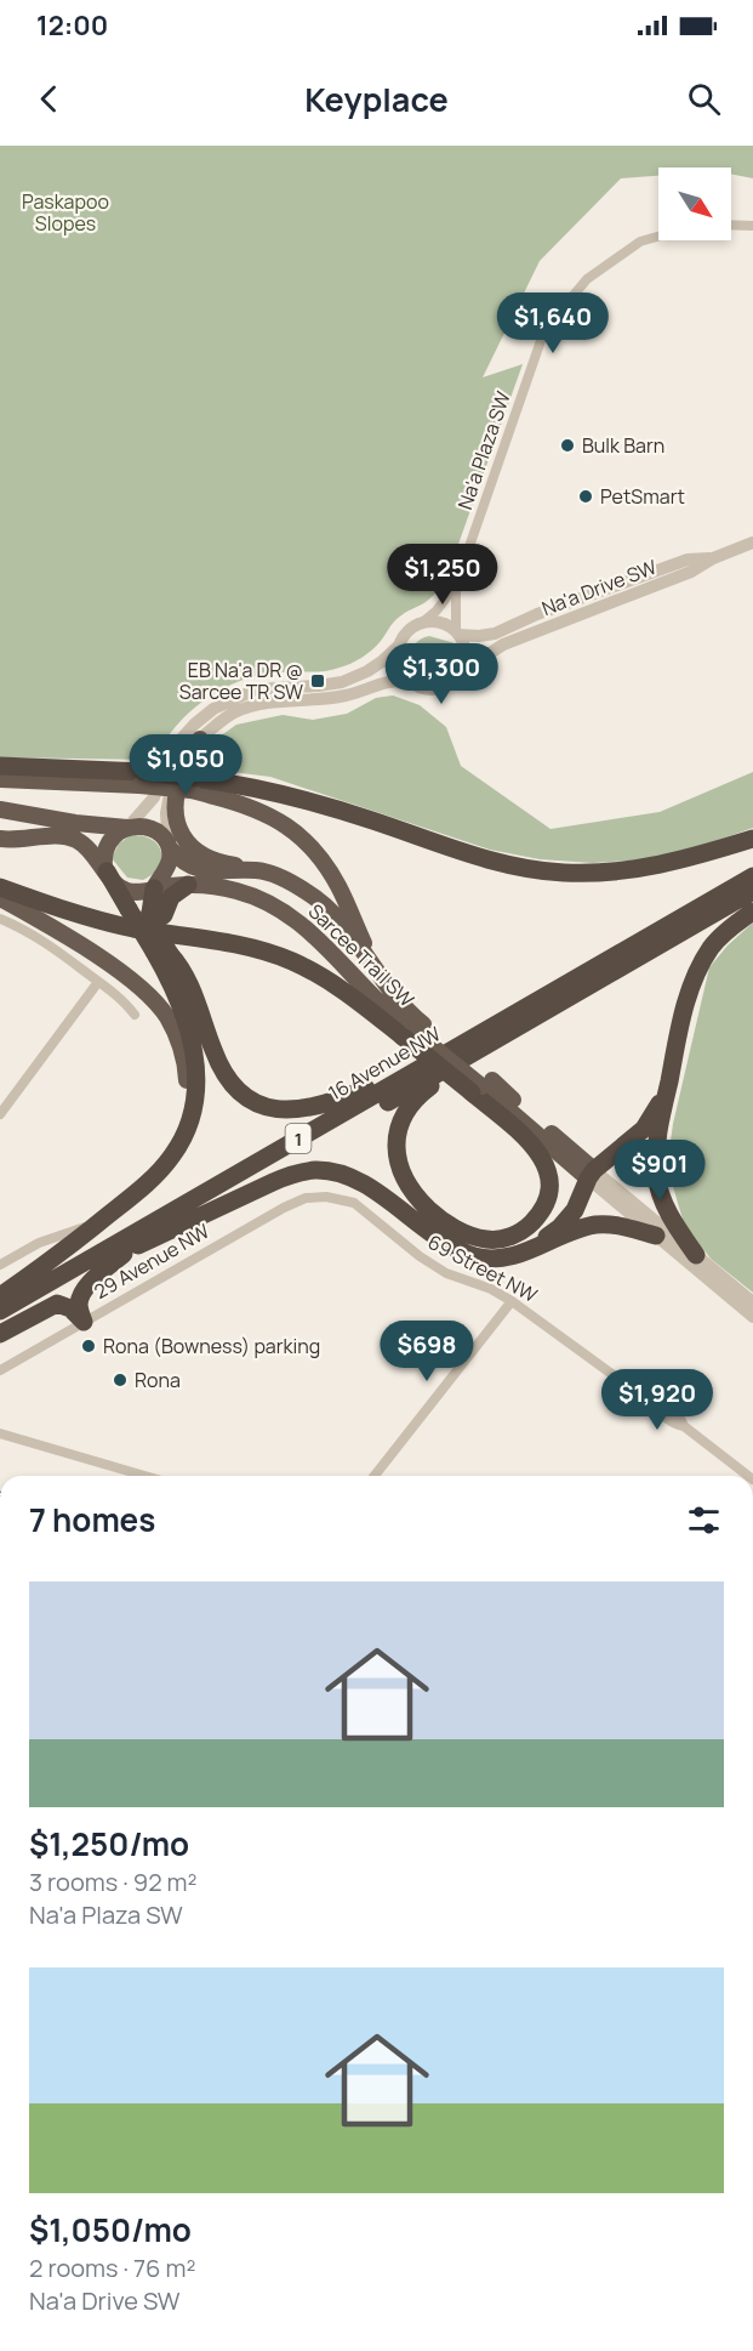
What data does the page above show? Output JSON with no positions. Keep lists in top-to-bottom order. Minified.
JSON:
{"streets":{"highway":["Sarcee Trail SW","16 Avenue NW","1"],"street":["Na'a Plaza SW","Na'a Drive SW","29 Avenue NW","69 Street NW"]},"crossings":[["Na'a Plaza SW","Na'a Drive SW"],["29 Avenue NW","69 Street NW"]],"parks":["Paskapoo Slopes"],"places":{"other":["Bulk Barn","PetSmart","Rona (Bowness) parking","Rona"],"transit":["EB Na'a DR @ Sarcee TR SW"]},"north":"bottom right","page":{"status":"12:00","header":"Keyplace","price":["$1,640","$1,250","$1,300","$1,050","$901","$698","$1,920"],"heading":"7 homes","list":[{"name":"$1,250/mo","note":"3 rooms · 92 m² · Na'a Plaza SW"},{"name":"$1,050/mo","note":"2 rooms · 76 m² · Na'a Drive SW"}]}}
